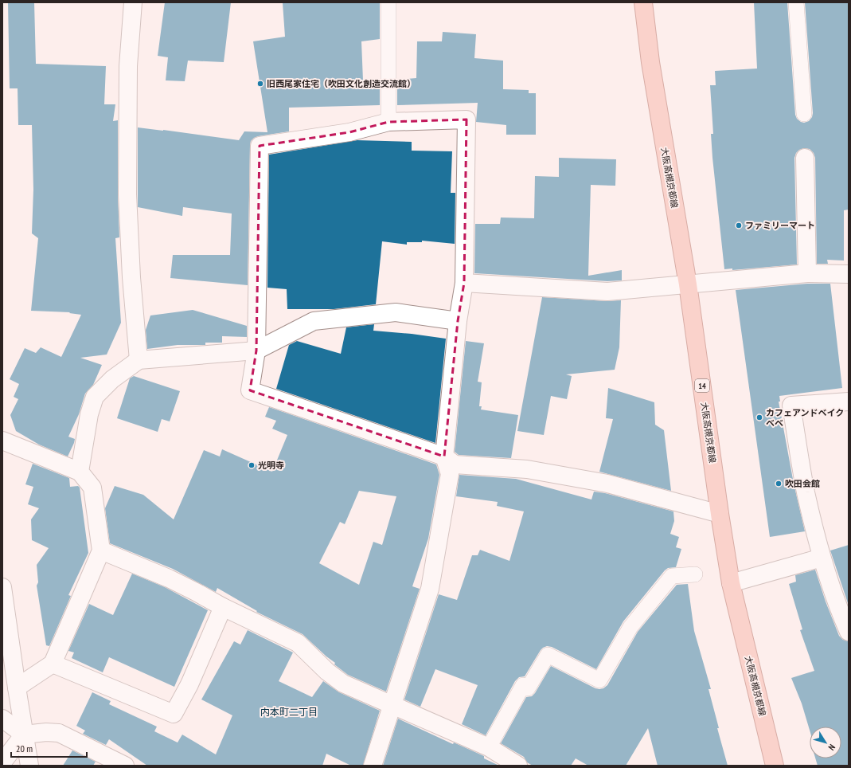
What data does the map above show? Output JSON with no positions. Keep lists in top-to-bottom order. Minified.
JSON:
{"streets":{"main road":["大阪高槻京都線","14"]},"districts":["内本町二丁目"],"places":["旧西尾家住宅（吹田文化創造交流館）","ファミリーマート","カフェアンドベイク ベベ","光明寺","吹田会館"],"scale_bar":"20 m","north":"bottom right"}
